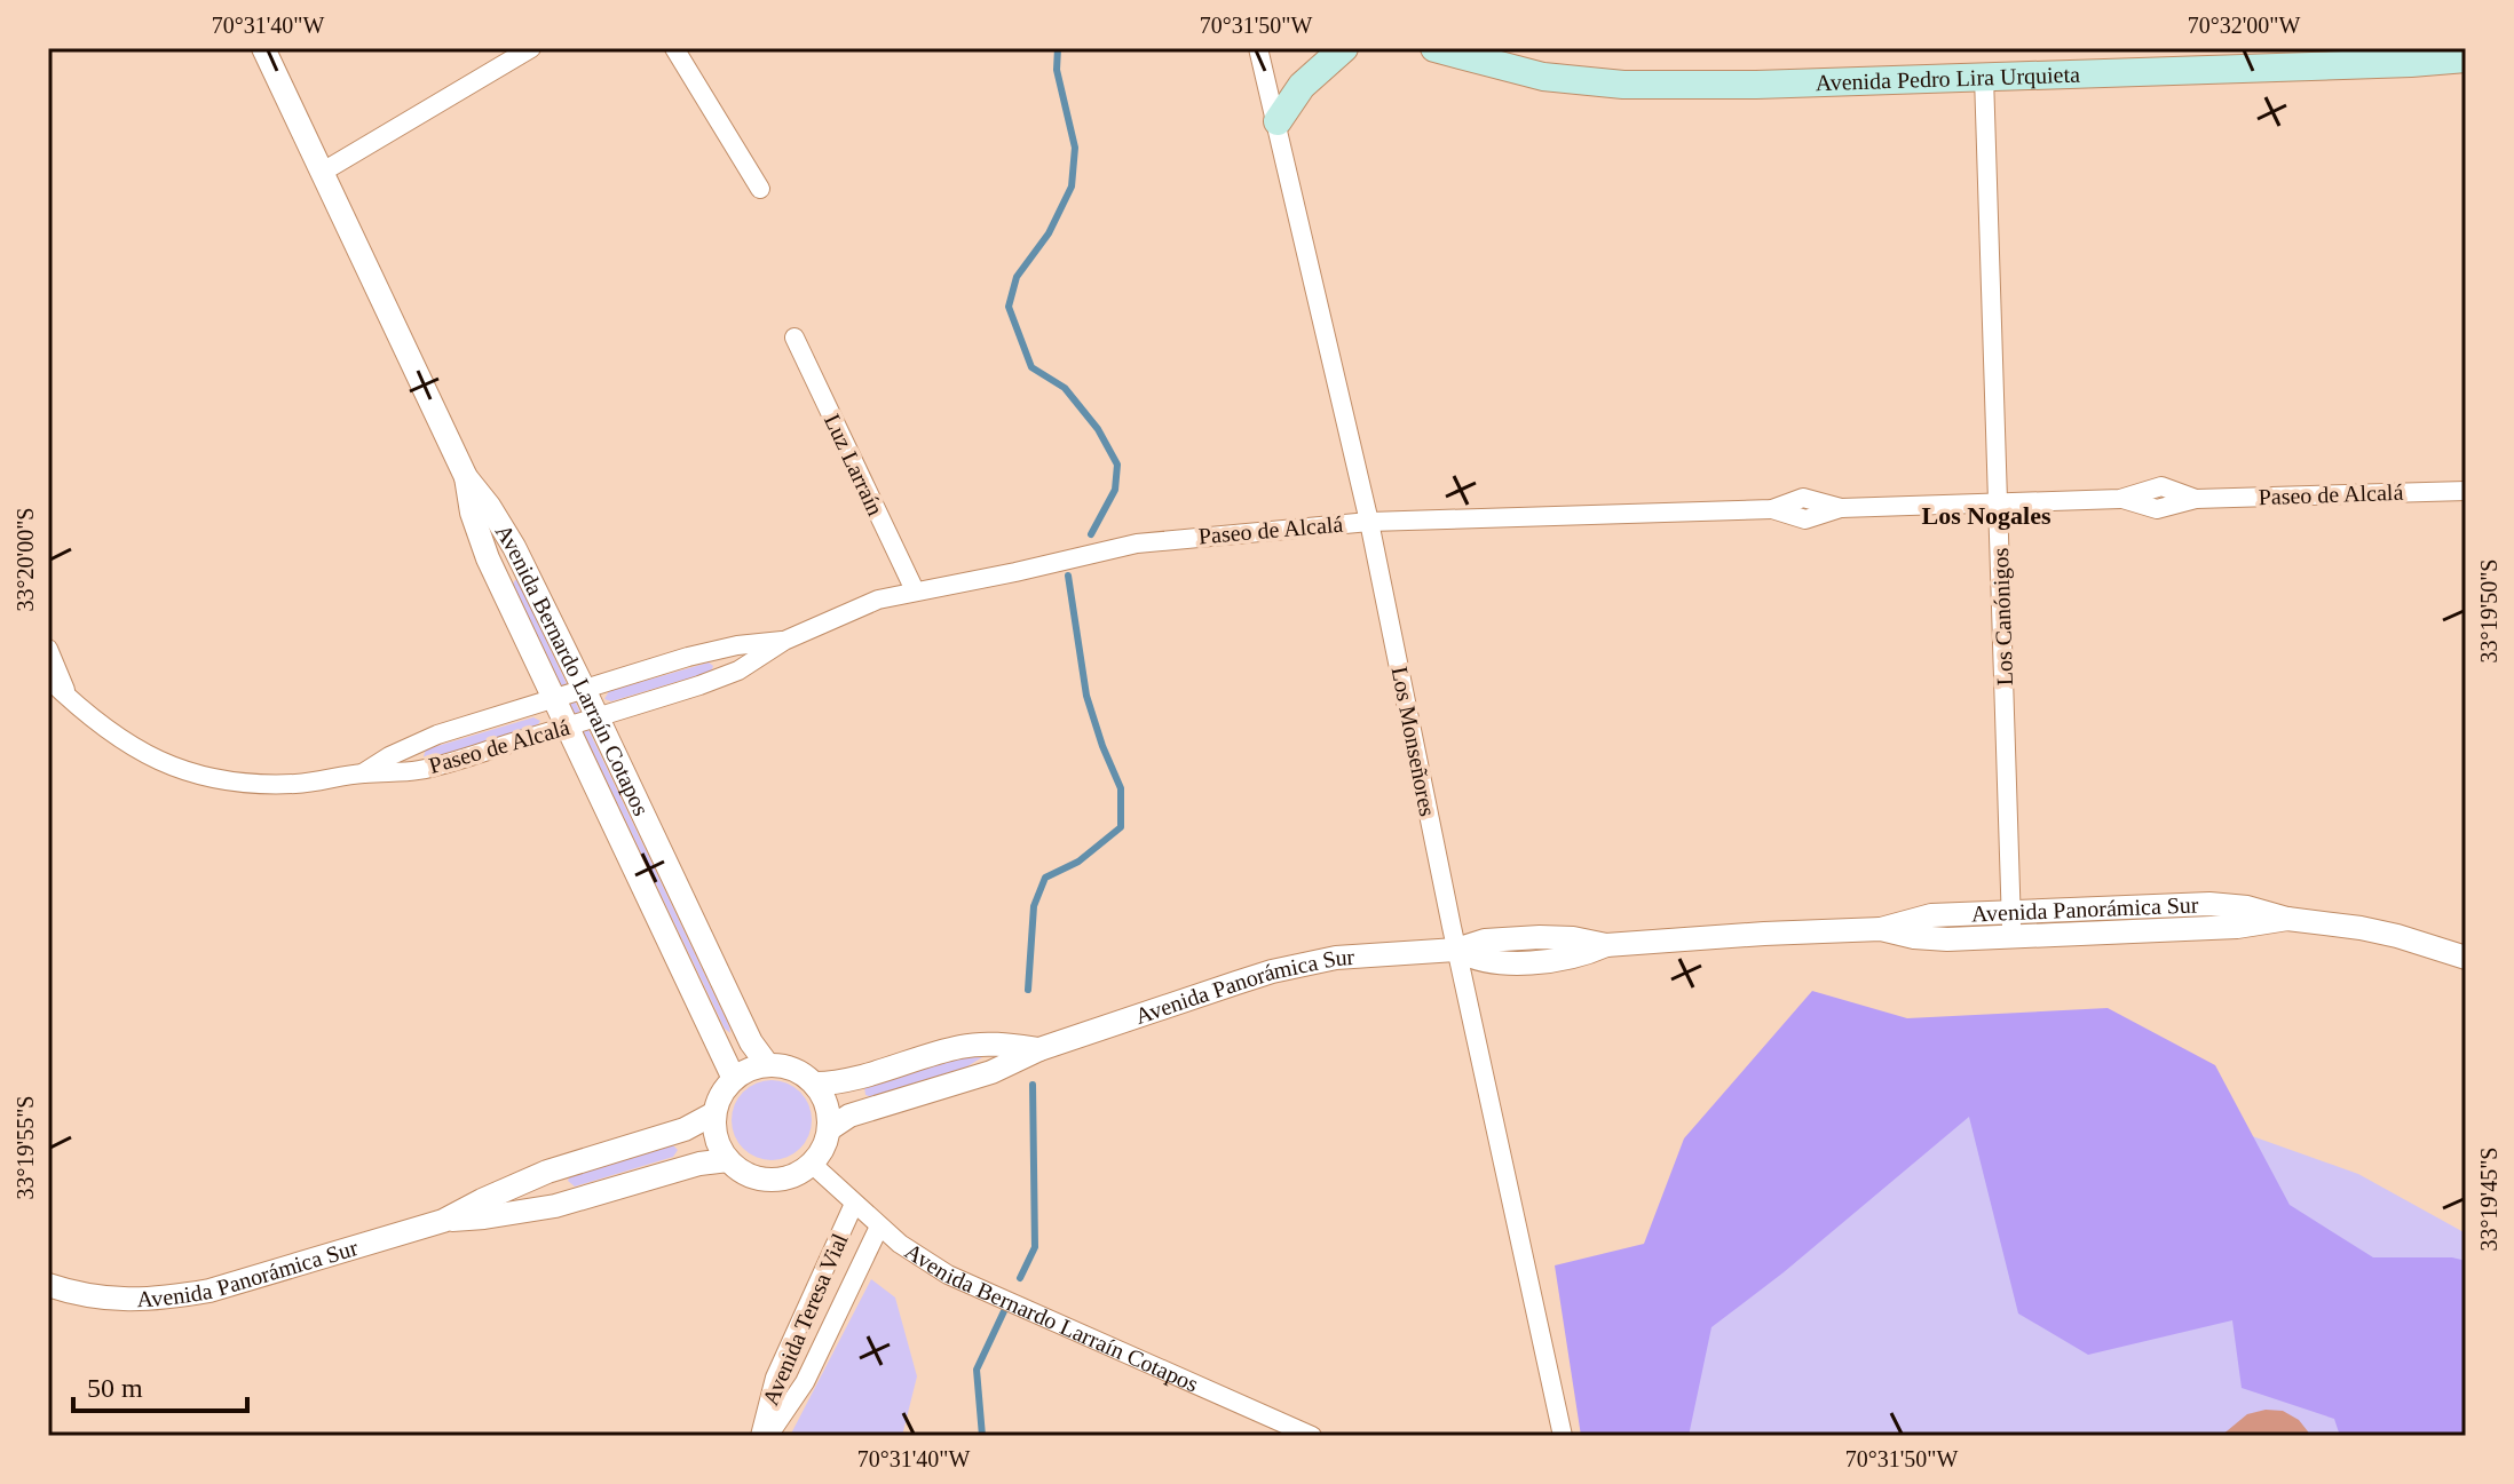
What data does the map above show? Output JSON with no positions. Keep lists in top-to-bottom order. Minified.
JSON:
{"streets":{"main road":["Avenida Pedro Lira Urquieta"],"street":["Luz Larraín","Paseo de Alcalá","Los Canónigos","Avenida Bernardo Larraín Cotapos","Los Monseñores","Avenida Panorámica Sur","Avenida Teresa Vial"]},"crossings":[["Avenida Pedro Lira Urquieta","Los Canónigos"],["Luz Larraín","Paseo de Alcalá"],["Paseo de Alcalá","Los Canónigos"],["Paseo de Alcalá","Avenida Bernardo Larraín Cotapos"],["Paseo de Alcalá","Los Monseñores"],["Los Canónigos","Avenida Panorámica Sur"],["Avenida Bernardo Larraín Cotapos","Avenida Panorámica Sur"],["Avenida Bernardo Larraín Cotapos","Avenida Teresa Vial"],["Los Monseñores","Avenida Panorámica Sur"]],"districts":["Los Nogales"],"scale_bar":"50 m","coordinates":["70°31'40\"W","70°31'50\"W","70°32'00\"W","33°20'00\"S","33°19'50\"S","33°19'55\"S","33°19'45\"S"]}
